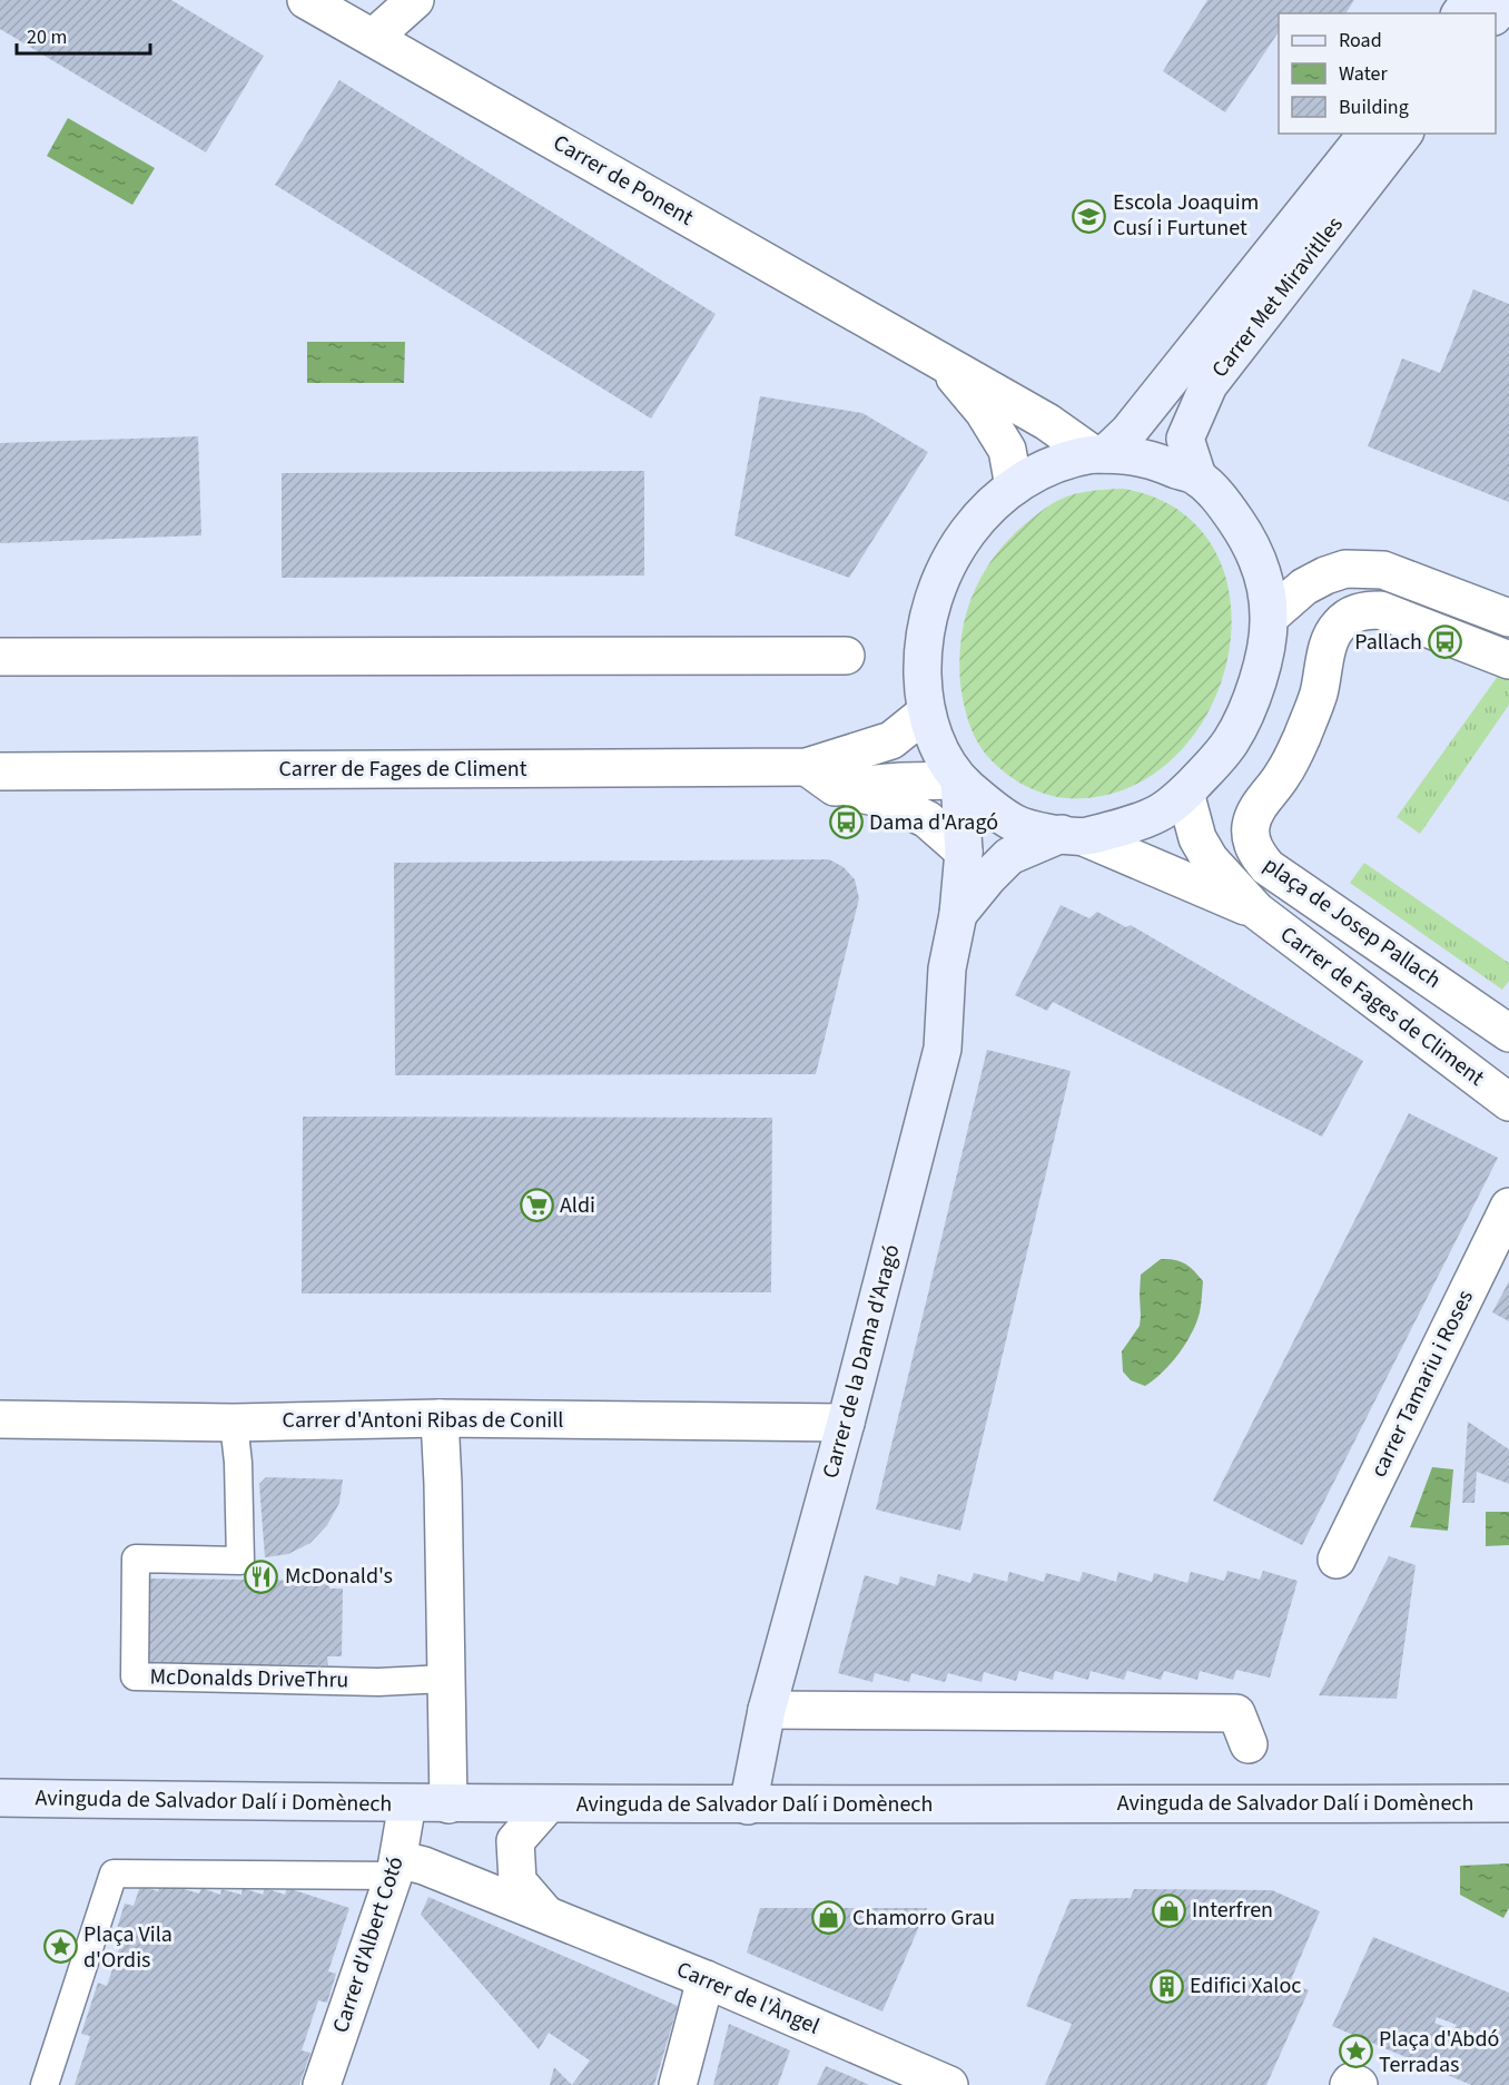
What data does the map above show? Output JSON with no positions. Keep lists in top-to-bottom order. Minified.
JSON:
{"streets":{"street":["Carrer de Ponent","Carrer Met Miravitlles","Carrer de Fages de Climent","plaça de Josep Pallach","Carrer de la Dama d'Aragó","carrer Tamariu i Roses","Carrer d'Antoni Ribas de Conill","Avinguda de Salvador Dalí i Domènech","Carrer d'Albert Cotó","Carrer de l'Àngel"],"lane":["McDonalds DriveThru"]},"crossings":[["Carrer de Ponent","Carrer Met Miravitlles"],["Carrer Met Miravitlles","Carrer de la Dama d'Aragó"],["Carrer de Fages de Climent","Carrer de la Dama d'Aragó"],["Carrer de la Dama d'Aragó","Carrer d'Antoni Ribas de Conill"],["Carrer de la Dama d'Aragó","Avinguda de Salvador Dalí i Domènech"],["Carrer d'Antoni Ribas de Conill","McDonalds DriveThru"],["Avinguda de Salvador Dalí i Domènech","Carrer d'Albert Cotó"],["Avinguda de Salvador Dalí i Domènech","Carrer de l'Àngel"],["Carrer d'Albert Cotó","Carrer de l'Àngel"]],"places":{"school or university":["Escola Joaquim Cusí i Furtunet"],"bus stop":["Pallach","Dama d'Aragó"],"supermarket":["Aldi"],"restaurant":["McDonald's"],"shop":["Interfren","Chamorro Grau"],"place":["Plaça Vila d'Ordis","Plaça d'Abdó Terradas"],"building":["Edifici Xaloc"]},"legend":["Road","Water","Building"],"scale_bar":"20 m"}
